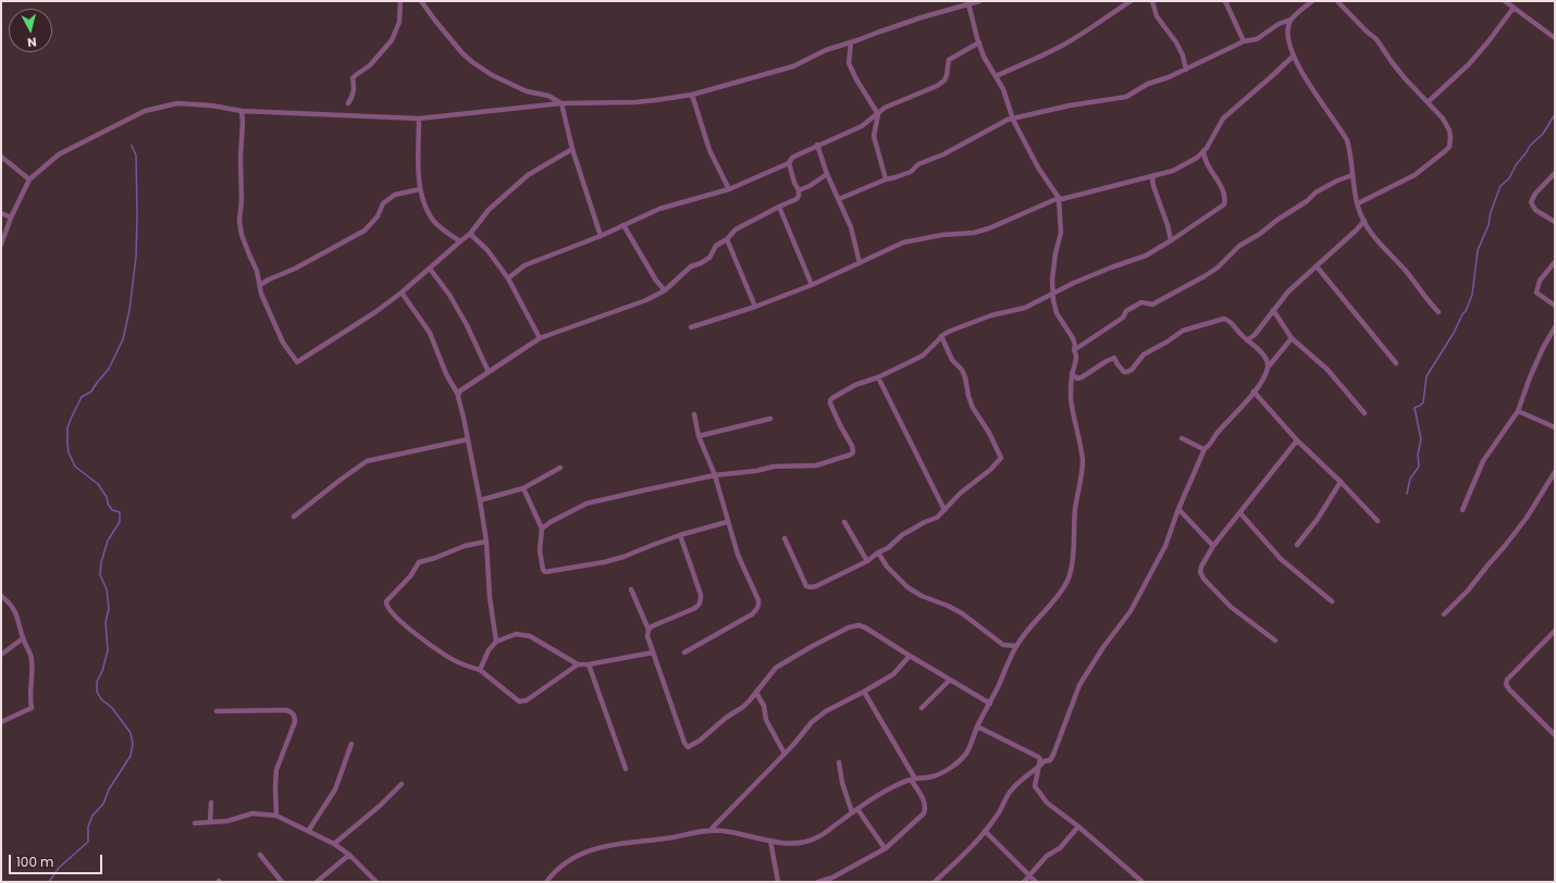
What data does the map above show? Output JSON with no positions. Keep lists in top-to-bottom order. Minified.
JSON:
{"scale_bar":"100 m","north":"bottom"}
